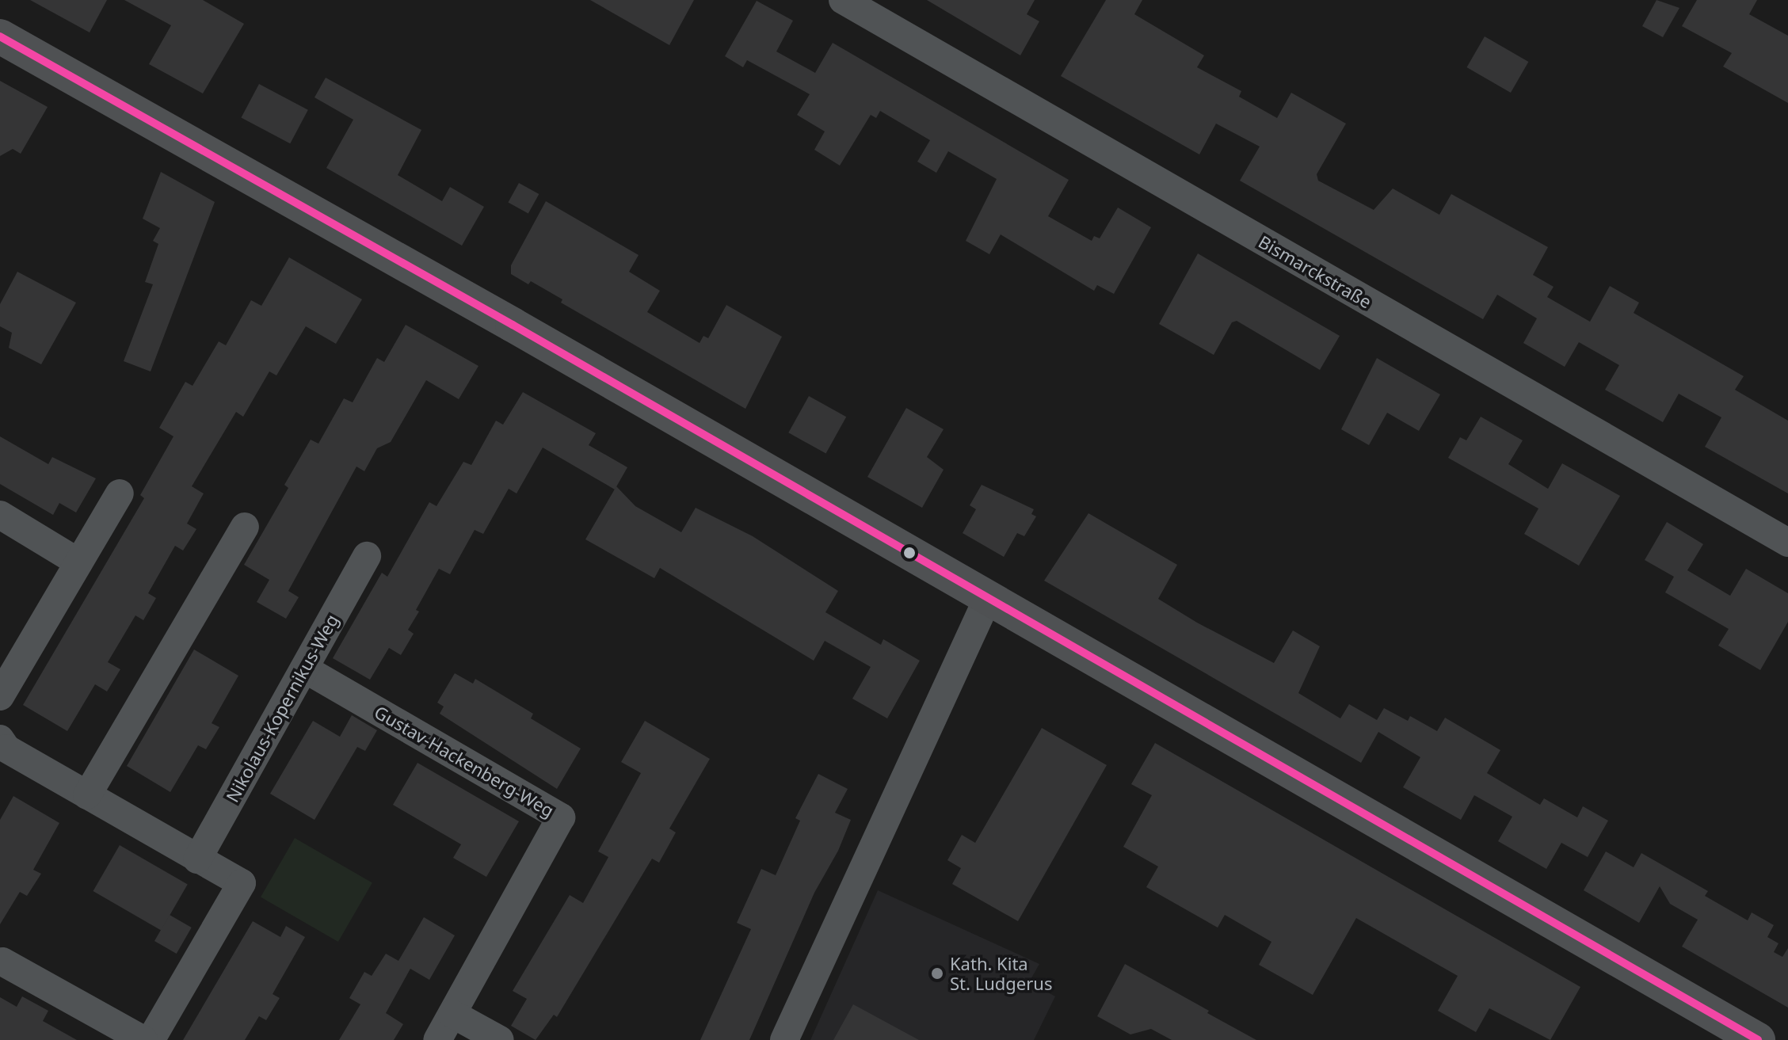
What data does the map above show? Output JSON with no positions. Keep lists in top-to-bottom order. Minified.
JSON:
{"streets":{"street":["Bismarckstraße","Nikolaus-Kopernikus-Weg","Gustav-Hackenberg-Weg"]},"crossings":[["Nikolaus-Kopernikus-Weg","Gustav-Hackenberg-Weg"]],"places":["Kath. Kita St. Ludgerus"]}
